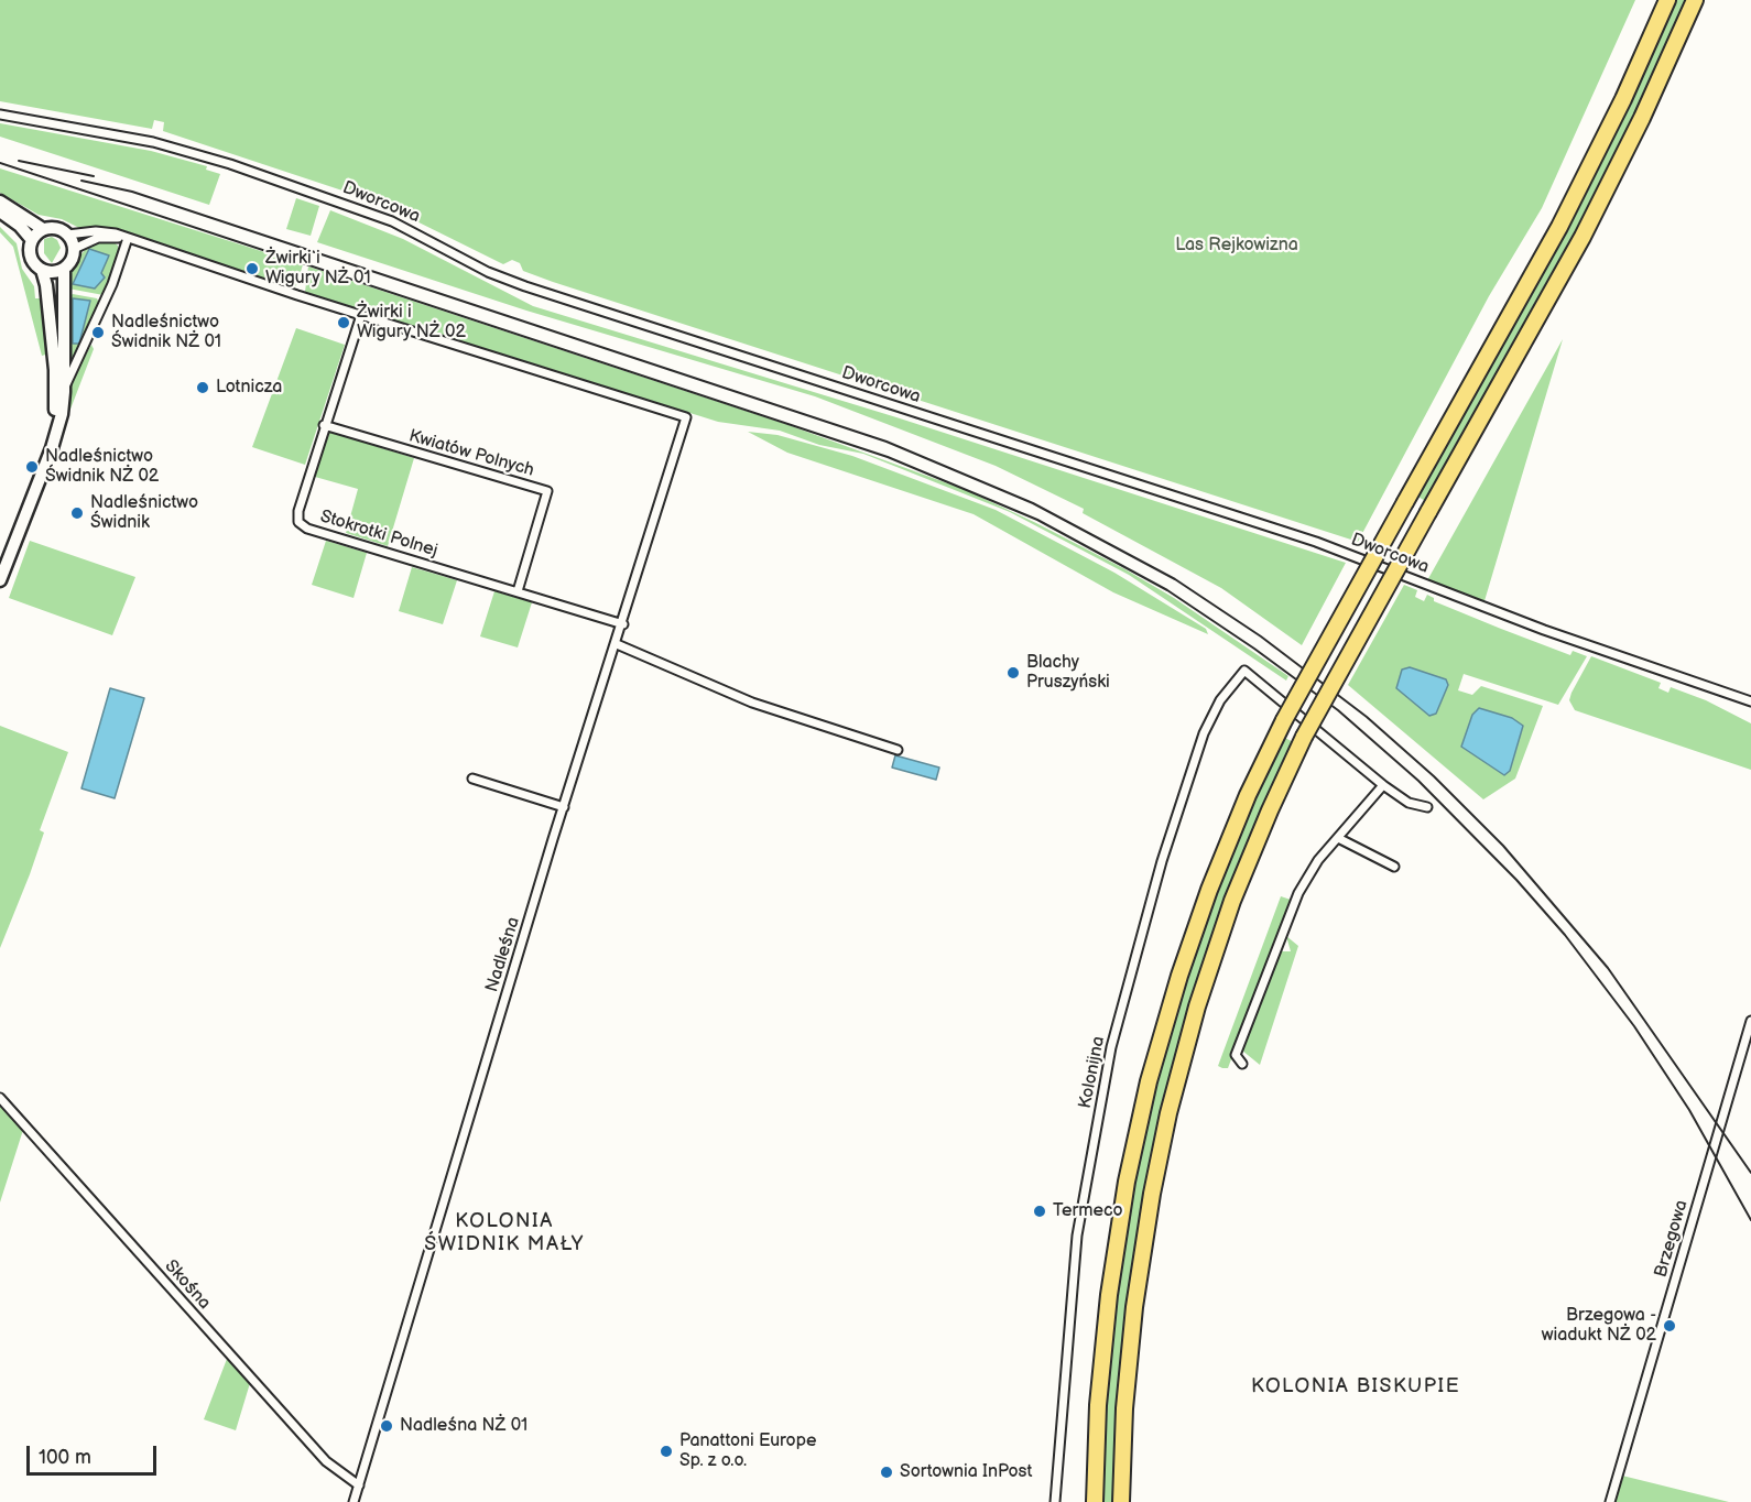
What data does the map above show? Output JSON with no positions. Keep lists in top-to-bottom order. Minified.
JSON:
{"streets":{"street":["Dworcowa","Kwiatów Polnych","Stokrotki Polnej","Nadleśna","Kolonijna","Brzegowa","Skośna"]},"crossings":[["Kwiatów Polnych","Stokrotki Polnej"],["Stokrotki Polnej","Nadleśna"],["Nadleśna","Skośna"]],"districts":["KOLONIA ŚWIDNIK MAŁY","KOLONIA BISKUPIE"],"parks":["Las Rejkowizna"],"places":["Żwirki i Wigury NŻ 01","Żwirki i Wigury NŻ 02","Nadleśnictwo Świdnik NŻ 01","Lotnicza","Nadleśnictwo Świdnik NŻ 02","Nadleśnictwo Świdnik","Blachy Pruszyński","Termeco","Brzegowa - wiadukt NŻ 02","Nadleśna NŻ 01","Panattoni Europe Sp. z o.o.","Sortownia InPost"],"scale_bar":"100 m"}
